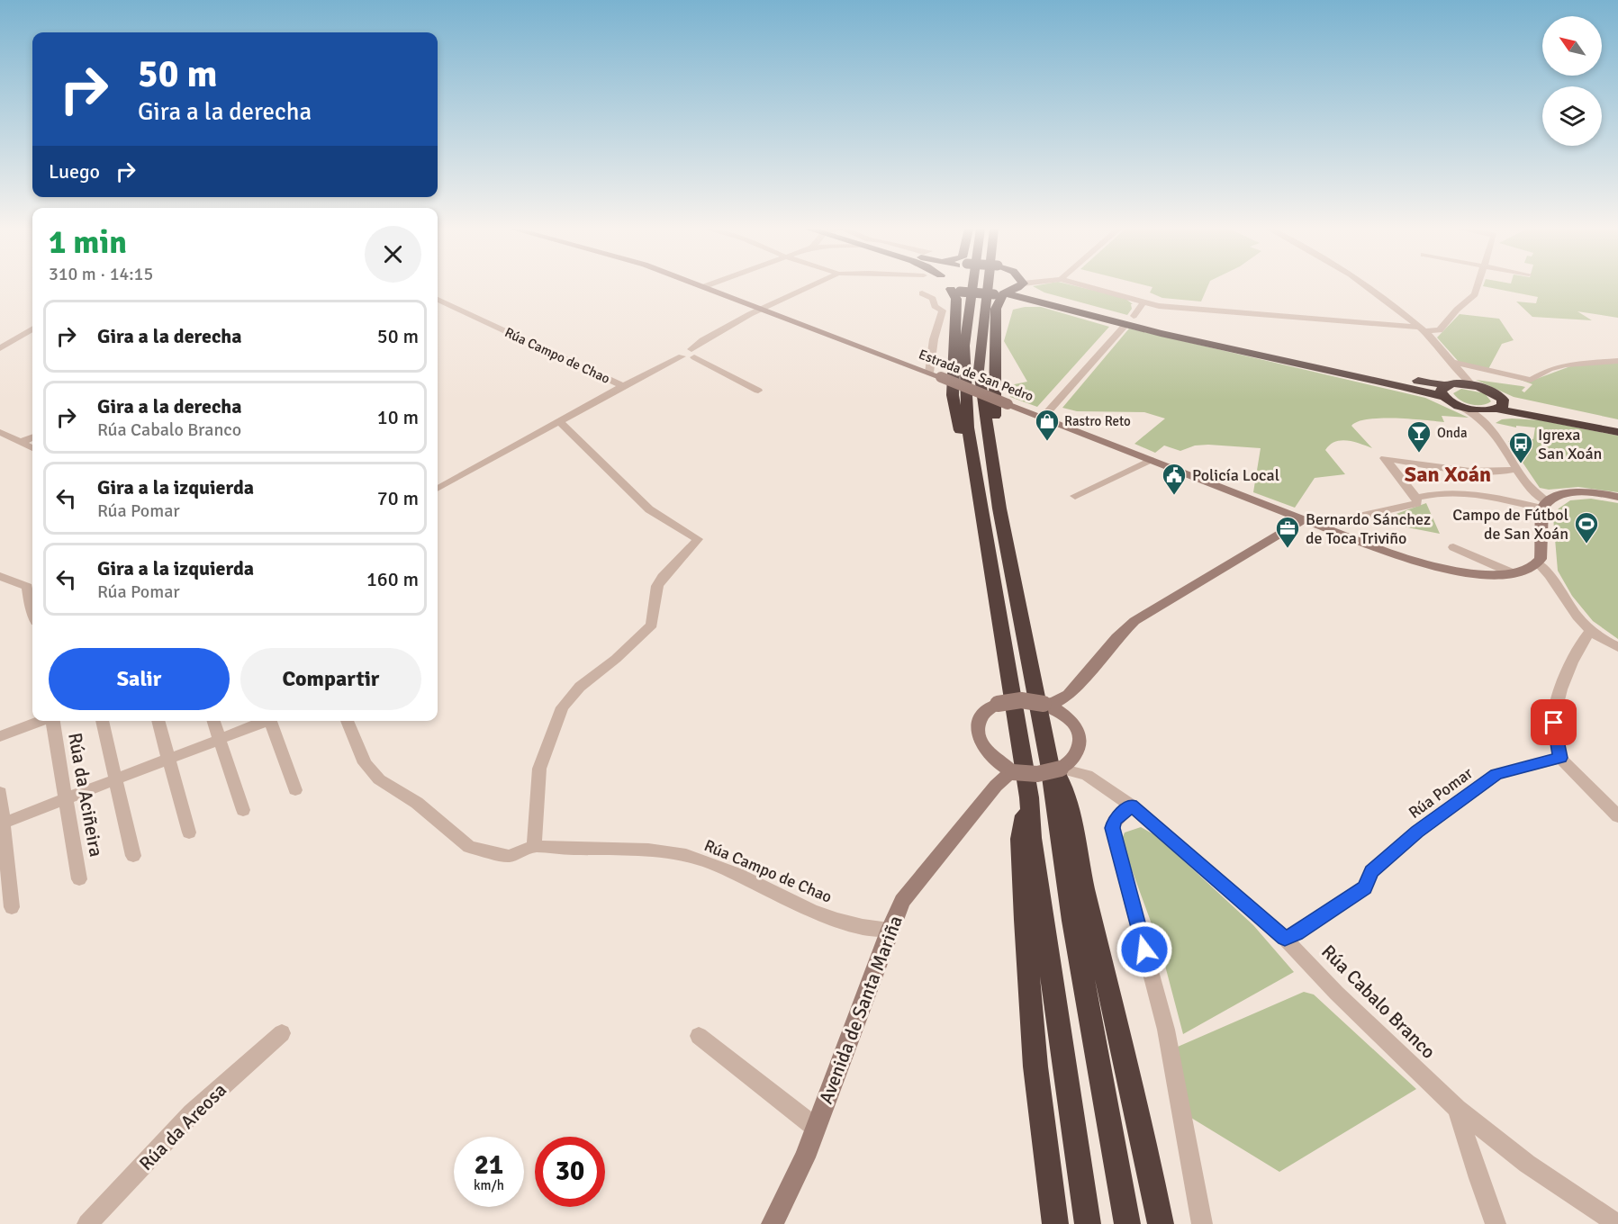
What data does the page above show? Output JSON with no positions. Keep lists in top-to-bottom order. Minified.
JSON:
{"streets":{"street":["Rúa Campo de Chao","Estrada de San Pedro","Rúa Pomar","Rúa da Aciñeira","Rúa Cabalo Branco","Avenida de Santa Mariña","Rúa da Areosa"]},"crossings":[["Rúa Campo de Chao","Avenida de Santa Mariña"],["Rúa Pomar","Rúa Cabalo Branco"]],"districts":["San Xoán"],"places":{"shop":["Rastro Reto"],"bar":["Onda"],"bus stop":["Igrexa San Xoán"],"public building":["Policía Local"],"sports":["Campo de Fútbol de San Xoán"],"office":["Bernardo Sánchez de Toca Triviño"]},"north":"top left","page":{"turn":["50 m","Gira a la derecha"],"then":"Luego","heading":["1 min","310 m · 14:15"],"list":[{"name":"Gira a la derecha","value":"50 m"},{"name":"Gira a la derecha","note":"Rúa Cabalo Branco","value":"10 m"},{"name":"Gira a la izquierda","note":"Rúa Pomar","value":"70 m"},{"name":"Gira a la izquierda","note":"Rúa Pomar","value":"160 m"}],"buttons":["Salir","Compartir"],"speed":"21 km/h","limit":"30"}}
